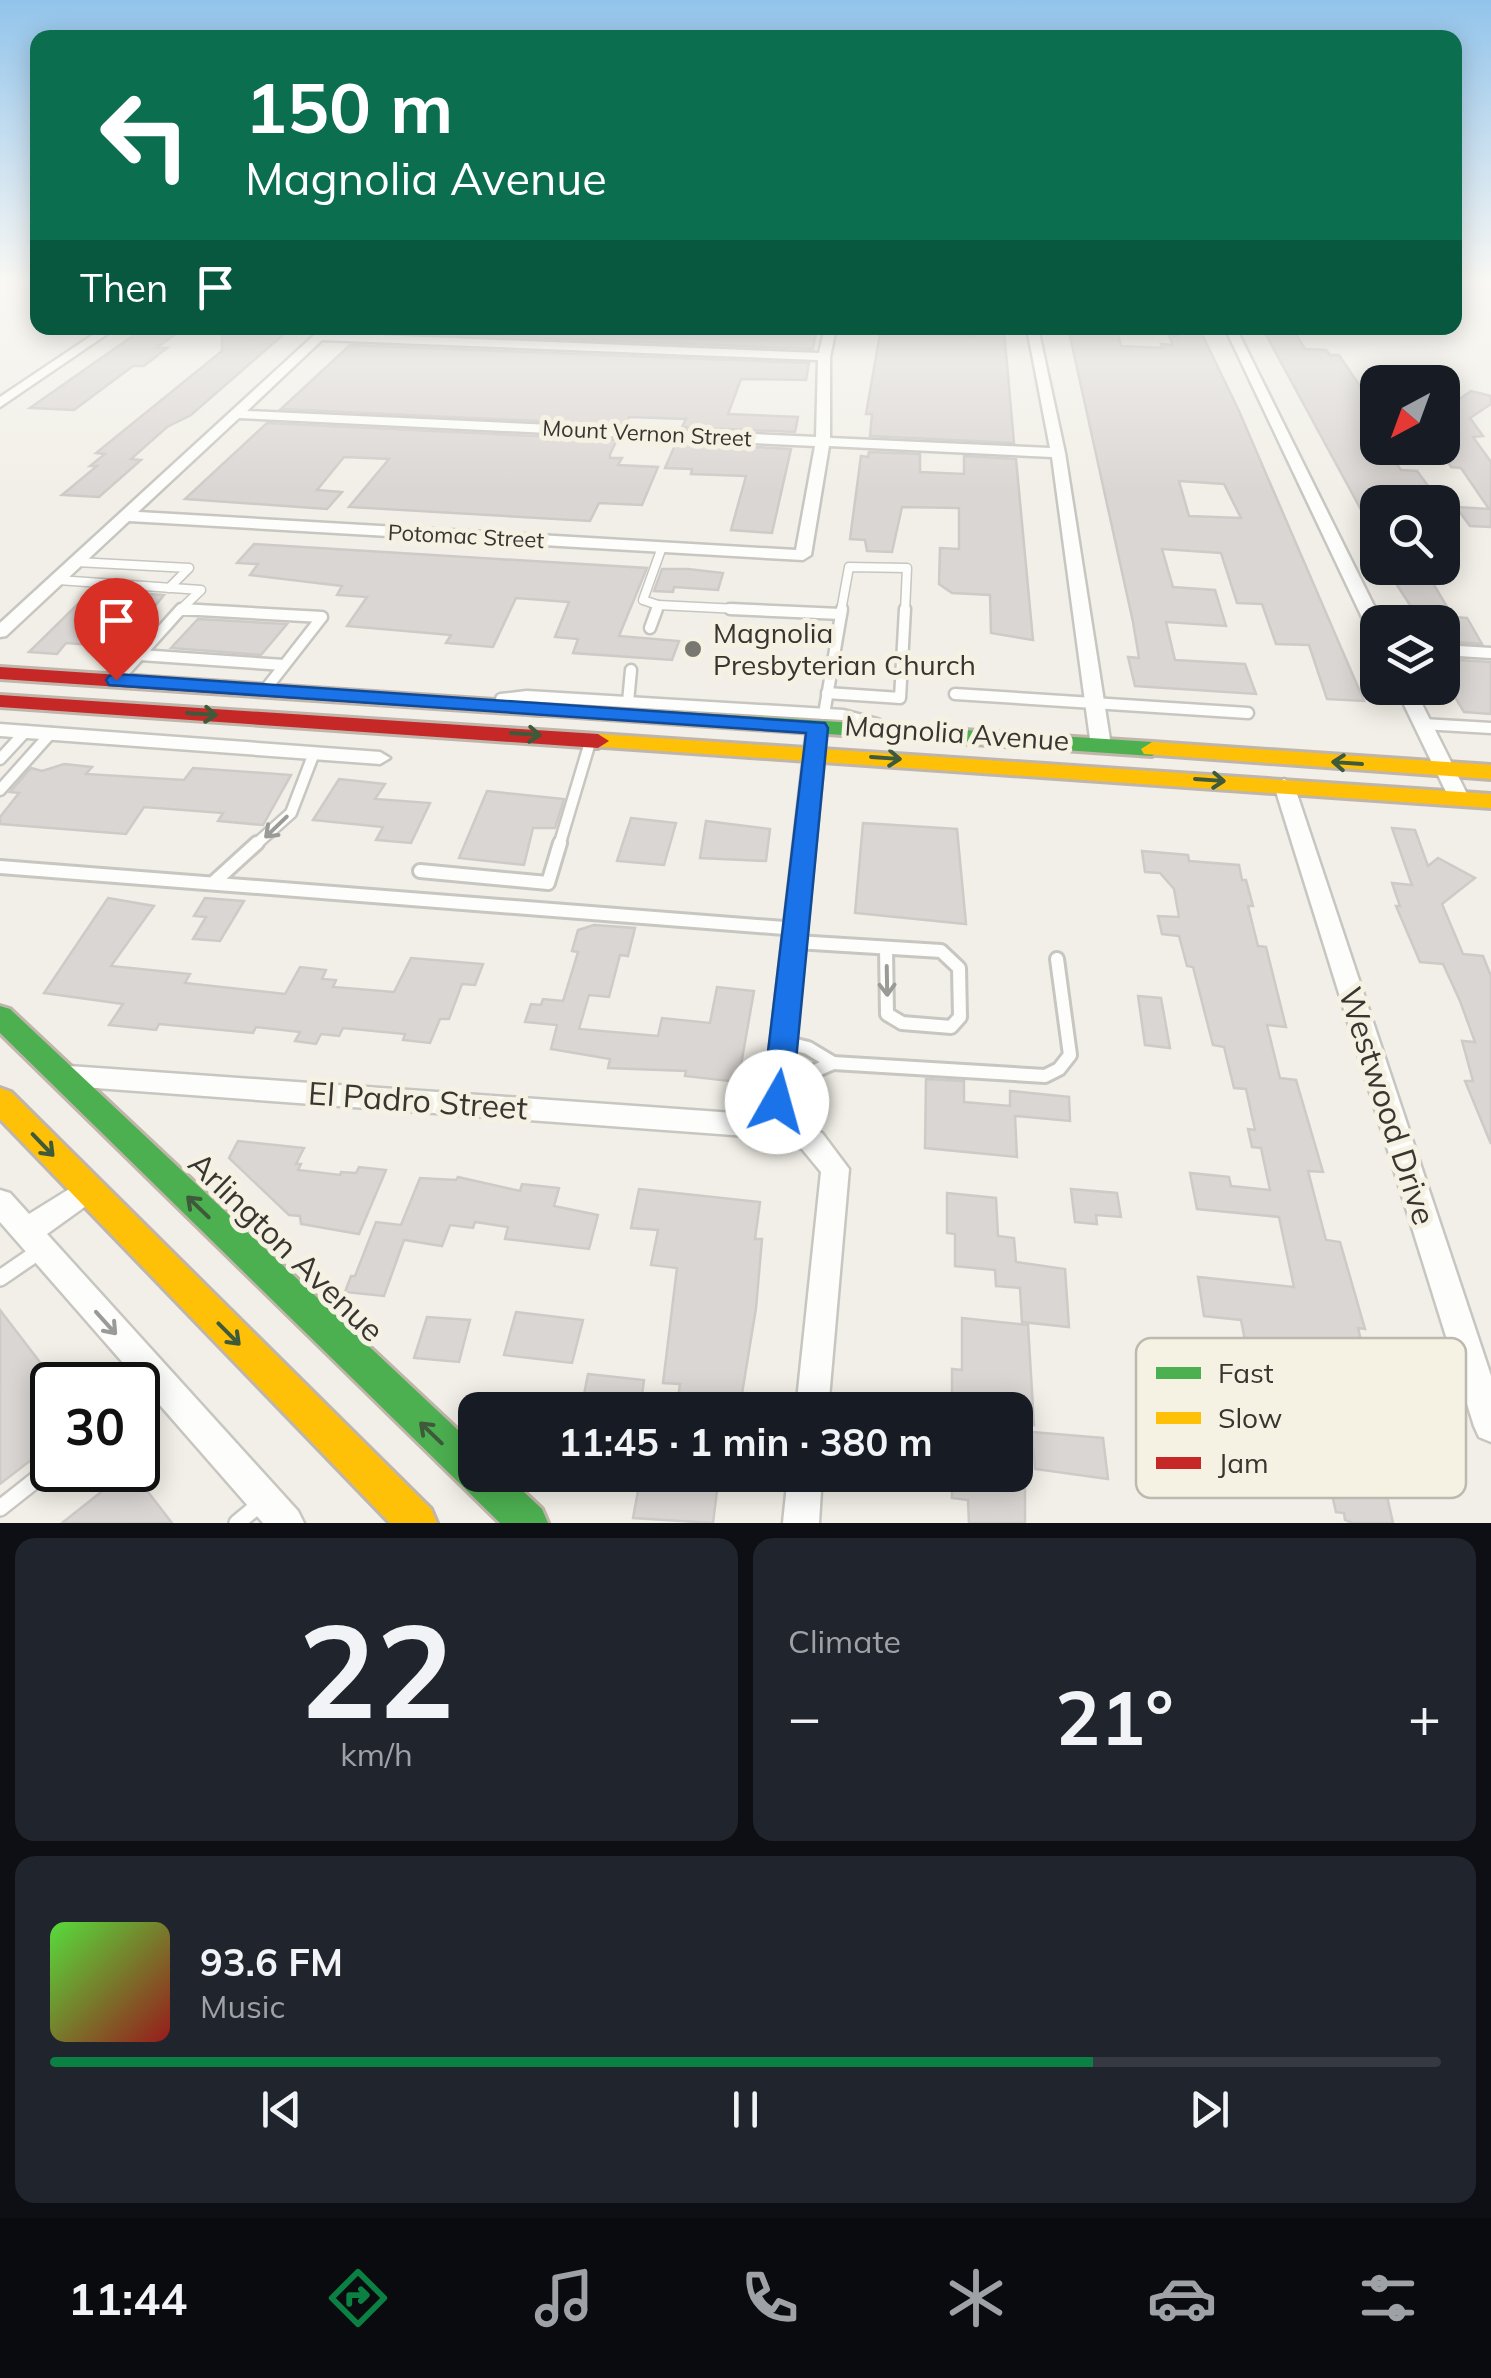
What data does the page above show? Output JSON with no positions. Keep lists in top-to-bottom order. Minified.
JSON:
{"streets":{"main road":["Magnolia Avenue","Arlington Avenue"],"street":["Mount Vernon Street","Potomac Street","El Padro Street","Westwood Drive"]},"crossings":[["Mount Vernon Street","Potomac Street"],["Magnolia Avenue","Westwood Drive"],["El Padro Street","Arlington Avenue"]],"places":["Magnolia Presbyterian Church"],"legend":["Fast","Slow","Jam"],"north":"bottom left","page":{"turn":["150 m","Magnolia Avenue"],"then":"Then","limit":"30","trip":"11:45 · 1 min · 380 m","tile":[["22","km/h"],"Climate"],"heat":["−","21°","+"],"song":["93.6 FM","Music"],"tabs":"11:44"}}
